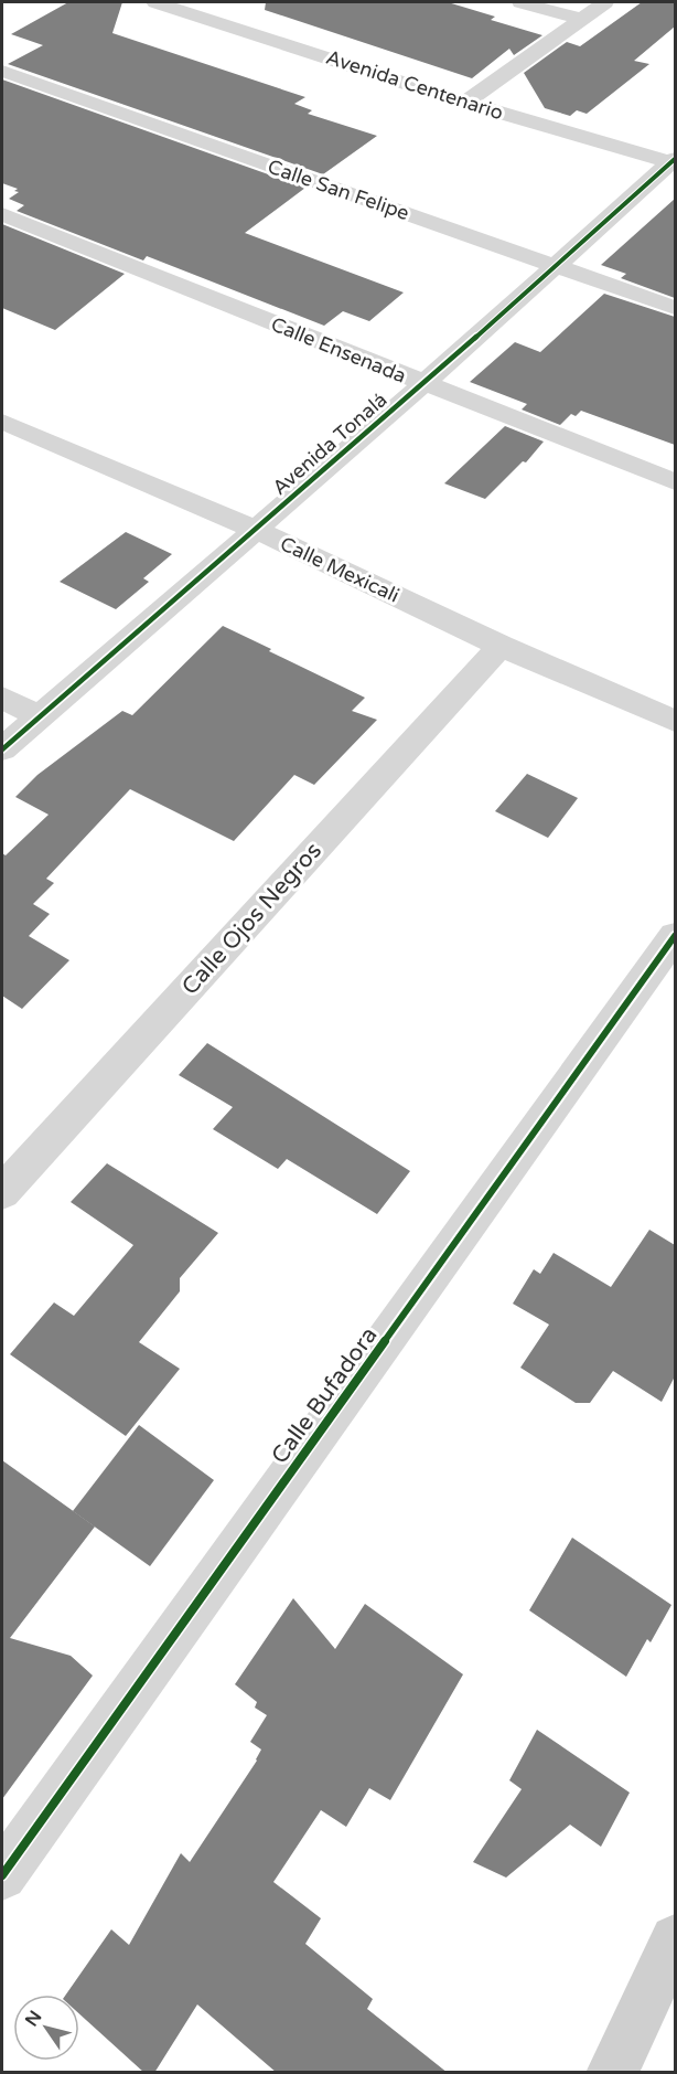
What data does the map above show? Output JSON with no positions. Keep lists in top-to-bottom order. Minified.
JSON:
{"streets":{"street":["Avenida Centenario","Calle San Felipe","Calle Ensenada","Avenida Tonalá","Calle Mexicali","Calle Ojos Negros","Calle Bufadora"]},"crossings":[["Avenida Centenario","Avenida Tonalá"],["Calle San Felipe","Avenida Tonalá"],["Calle Ensenada","Avenida Tonalá"],["Avenida Tonalá","Calle Mexicali"],["Calle Mexicali","Calle Ojos Negros"]],"north":"top left"}
